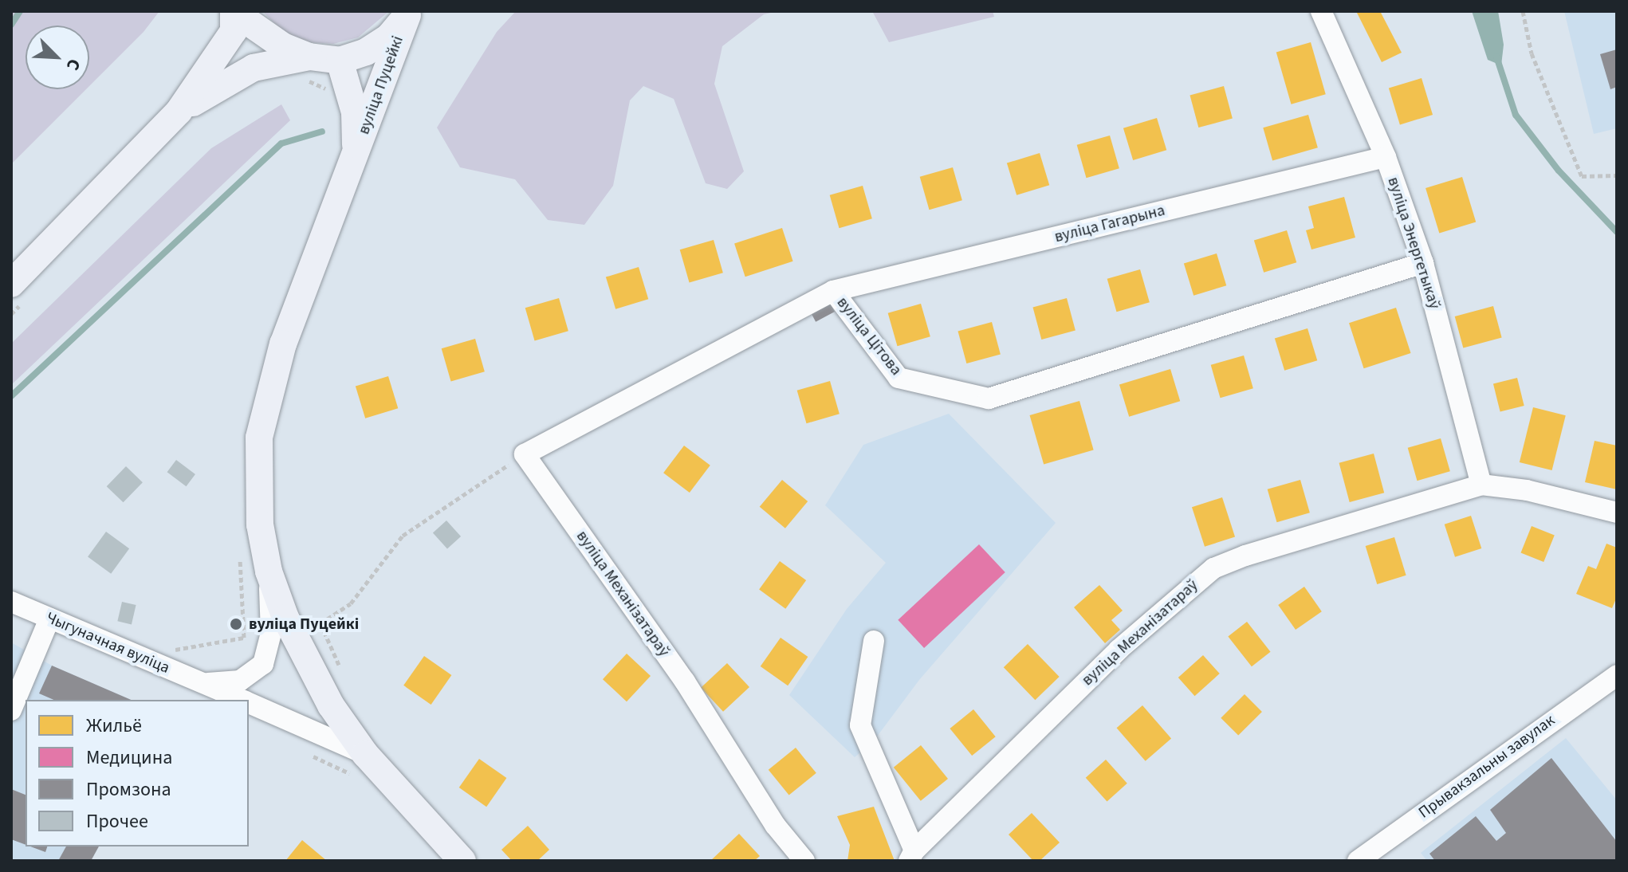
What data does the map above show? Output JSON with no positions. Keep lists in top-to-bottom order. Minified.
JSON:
{"streets":{"main road":["вуліца Пуцейкі"],"street":["вуліца Гагарына","вуліца Энергетыкаў","вуліца Цітова","вуліца Механізатараў","Чыгуначная вуліца","Прывакзальны завулак"]},"crossings":[["вуліца Пуцейкі","Чыгуначная вуліца"],["вуліца Гагарына","вуліца Энергетыкаў"],["вуліца Гагарына","вуліца Цітова"],["вуліца Энергетыкаў","вуліца Цітова"],["вуліца Энергетыкаў","вуліца Механізатараў"],["вуліца Цітова","вуліца Механізатараў"]],"places":["вуліца Пуцейкі"],"legend":["Жильё","Медицина","Промзона","Прочее"],"north":"bottom right"}
